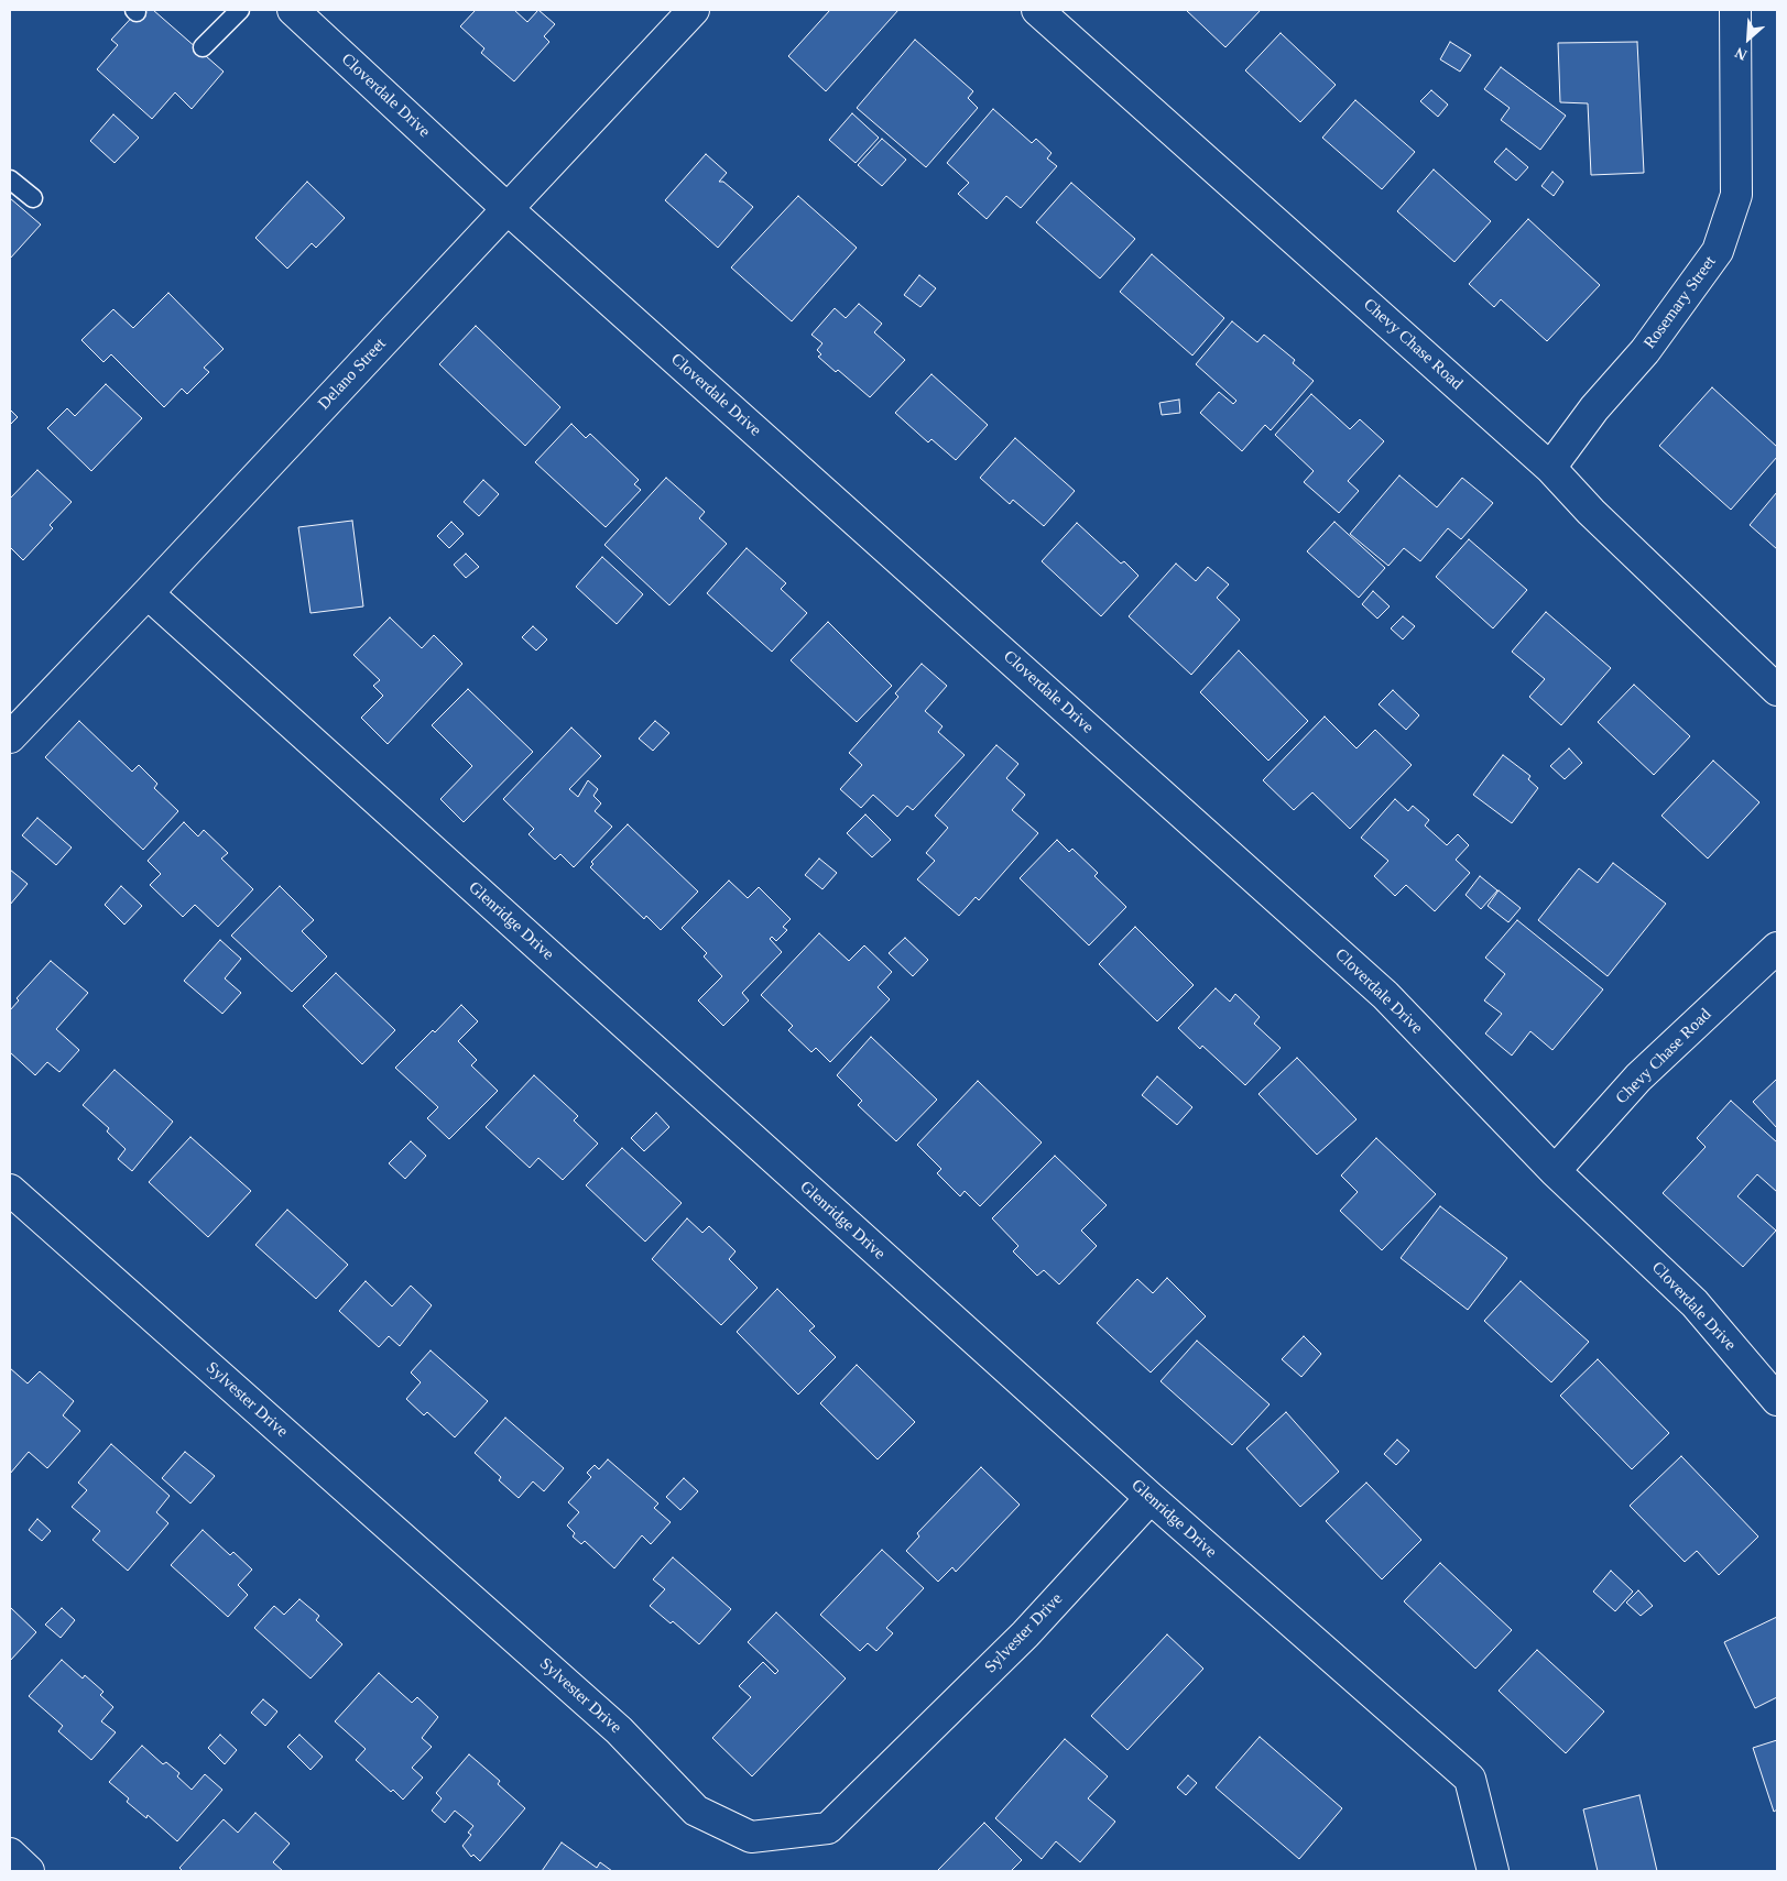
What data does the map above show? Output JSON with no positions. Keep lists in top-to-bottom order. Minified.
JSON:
{"streets":{"street":["Cloverdale Drive","Rosemary Street","Chevy Chase Road","Delano Street","Glenridge Drive","Sylvester Drive"]},"crossings":[["Cloverdale Drive","Chevy Chase Road"],["Cloverdale Drive","Delano Street"],["Rosemary Street","Chevy Chase Road"],["Delano Street","Glenridge Drive"],["Glenridge Drive","Sylvester Drive"]],"north":"bottom left"}
